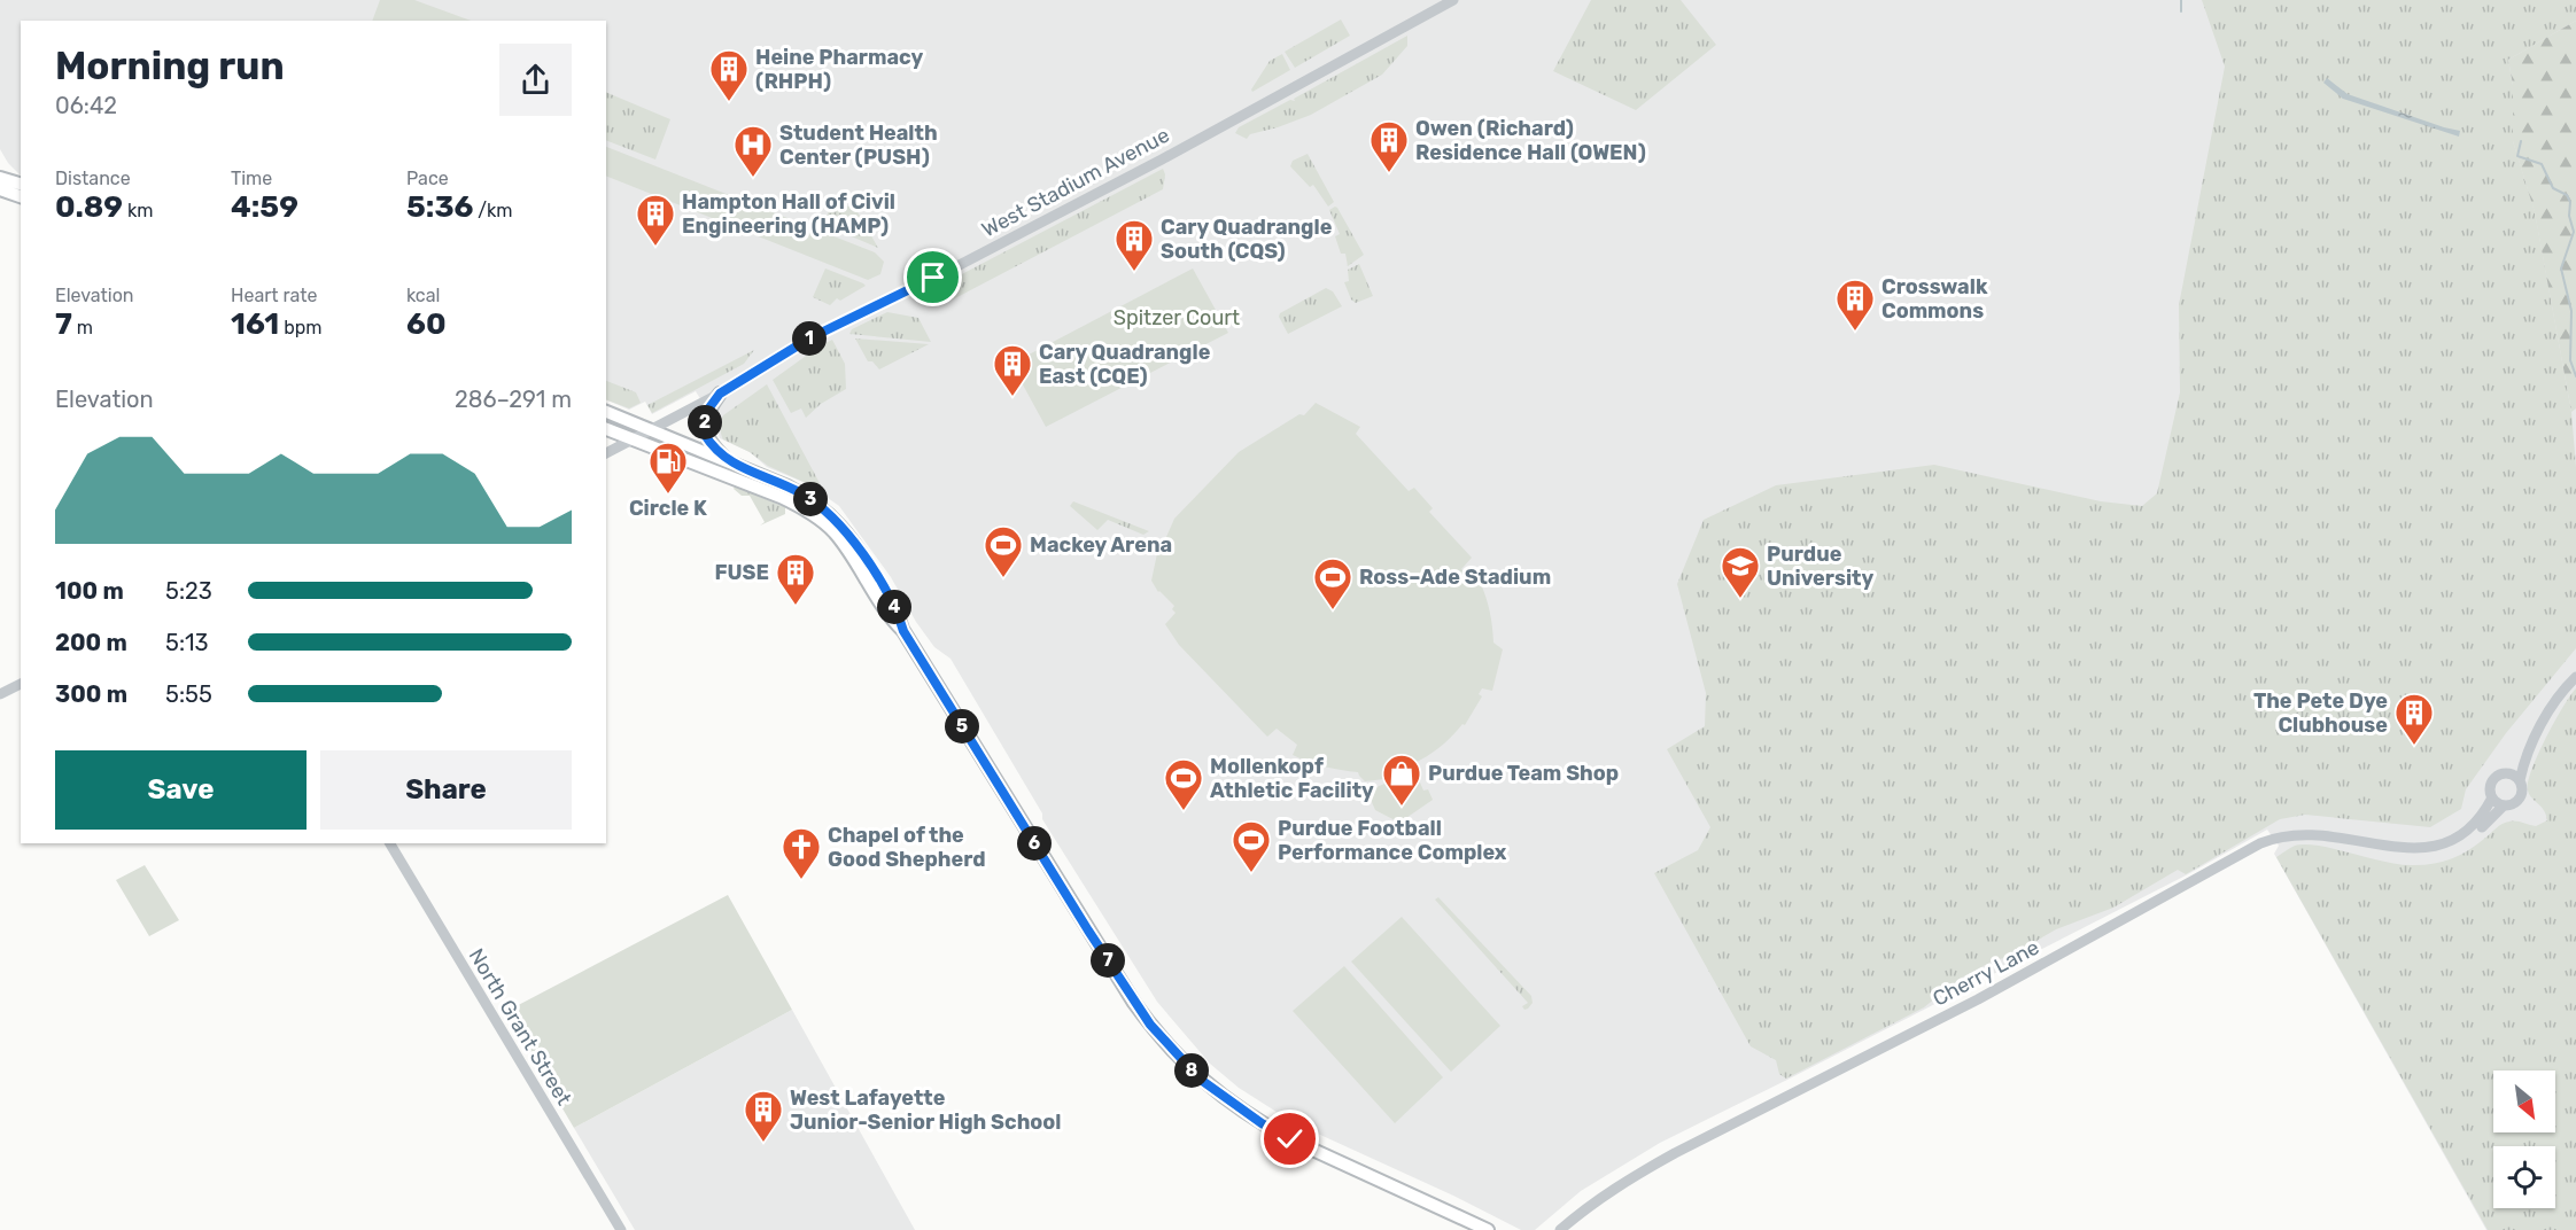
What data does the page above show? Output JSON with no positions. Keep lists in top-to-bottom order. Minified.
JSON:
{"streets":{"street":["West Stadium Avenue","Cherry Lane","North Grant Street"]},"parks":["Spitzer Court"],"places":{"building":["Heine Pharmacy (RHPH)","Owen (Richard) Residence Hall (OWEN)","Hampton Hall of Civil Engineering (HAMP)","Cary Quadrangle South (CQS)","Crosswalk Commons","Cary Quadrangle East (CQE)","FUSE","The Pete Dye Clubhouse","West Lafayette Junior-Senior High School"],"hospital":["Student Health Center (PUSH)"],"fuel station":["Circle K"],"sports":["Mackey Arena","Ross–Ade Stadium","Mollenkopf Athletic Facility","Purdue Football Performance Complex"],"school or university":["Purdue University"],"shop":["Purdue Team Shop"],"church":["Chapel of the Good Shepherd"]},"north":"bottom right","page":{"heading":["Morning run","06:42"],"stats":[["Distance","0.89 km"],["Time","4:59"],["Pace","5:36 /km"],["Elevation","7 m"],["Heart rate","161 bpm"],["kcal","60"]],"pins":["1","2","3","4","5","6","7","8"],"chart":["Elevation","286–291 m"],"list":[{"name":"100 m","note":"5:23"},{"name":"200 m","note":"5:13"},{"name":"300 m","note":"5:55"}],"buttons":["Save","Share"]}}
